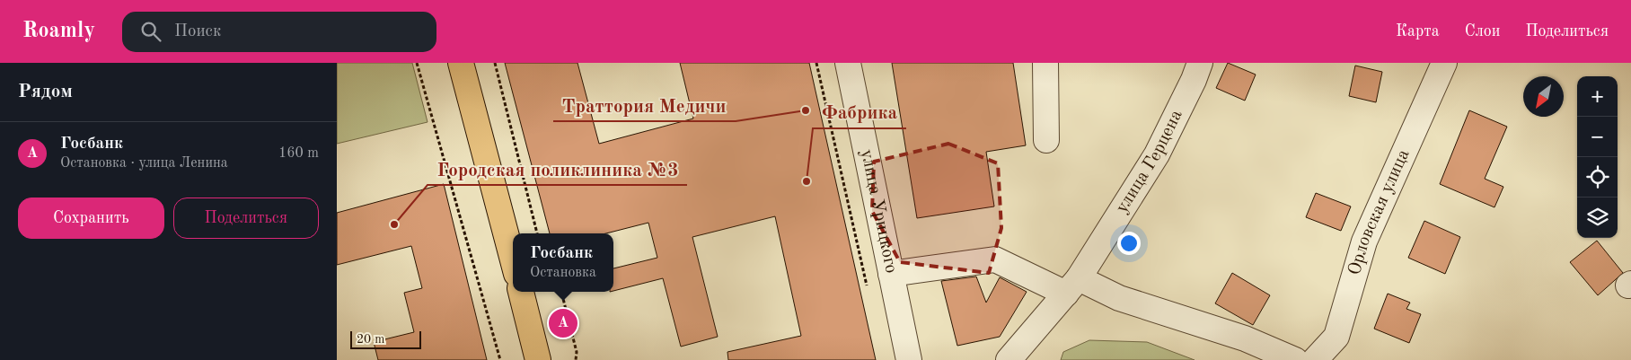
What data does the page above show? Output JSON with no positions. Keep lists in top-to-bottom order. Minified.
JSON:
{"streets":{"street":["улица Герцена","улица Урицкого","Орловская улица"]},"places":["Траттория Медичи","Фабрика","Городская поликлиника №3"],"scale_bar":"20 m","north":"bottom left","page":{"header":"Roamly","search":"Поиск","nav":["Карта","Слои","Поделиться"],"heading":"Рядом","map_buttons":["+","−"],"list":[{"mark":"A","name":"Госбанк","note":"Остановка · улица Ленина","value":"160 m"}],"buttons":["Сохранить","Поделиться"],"popup":["Госбанк","Остановка"],"pins":"A","scale":"20 m"}}
